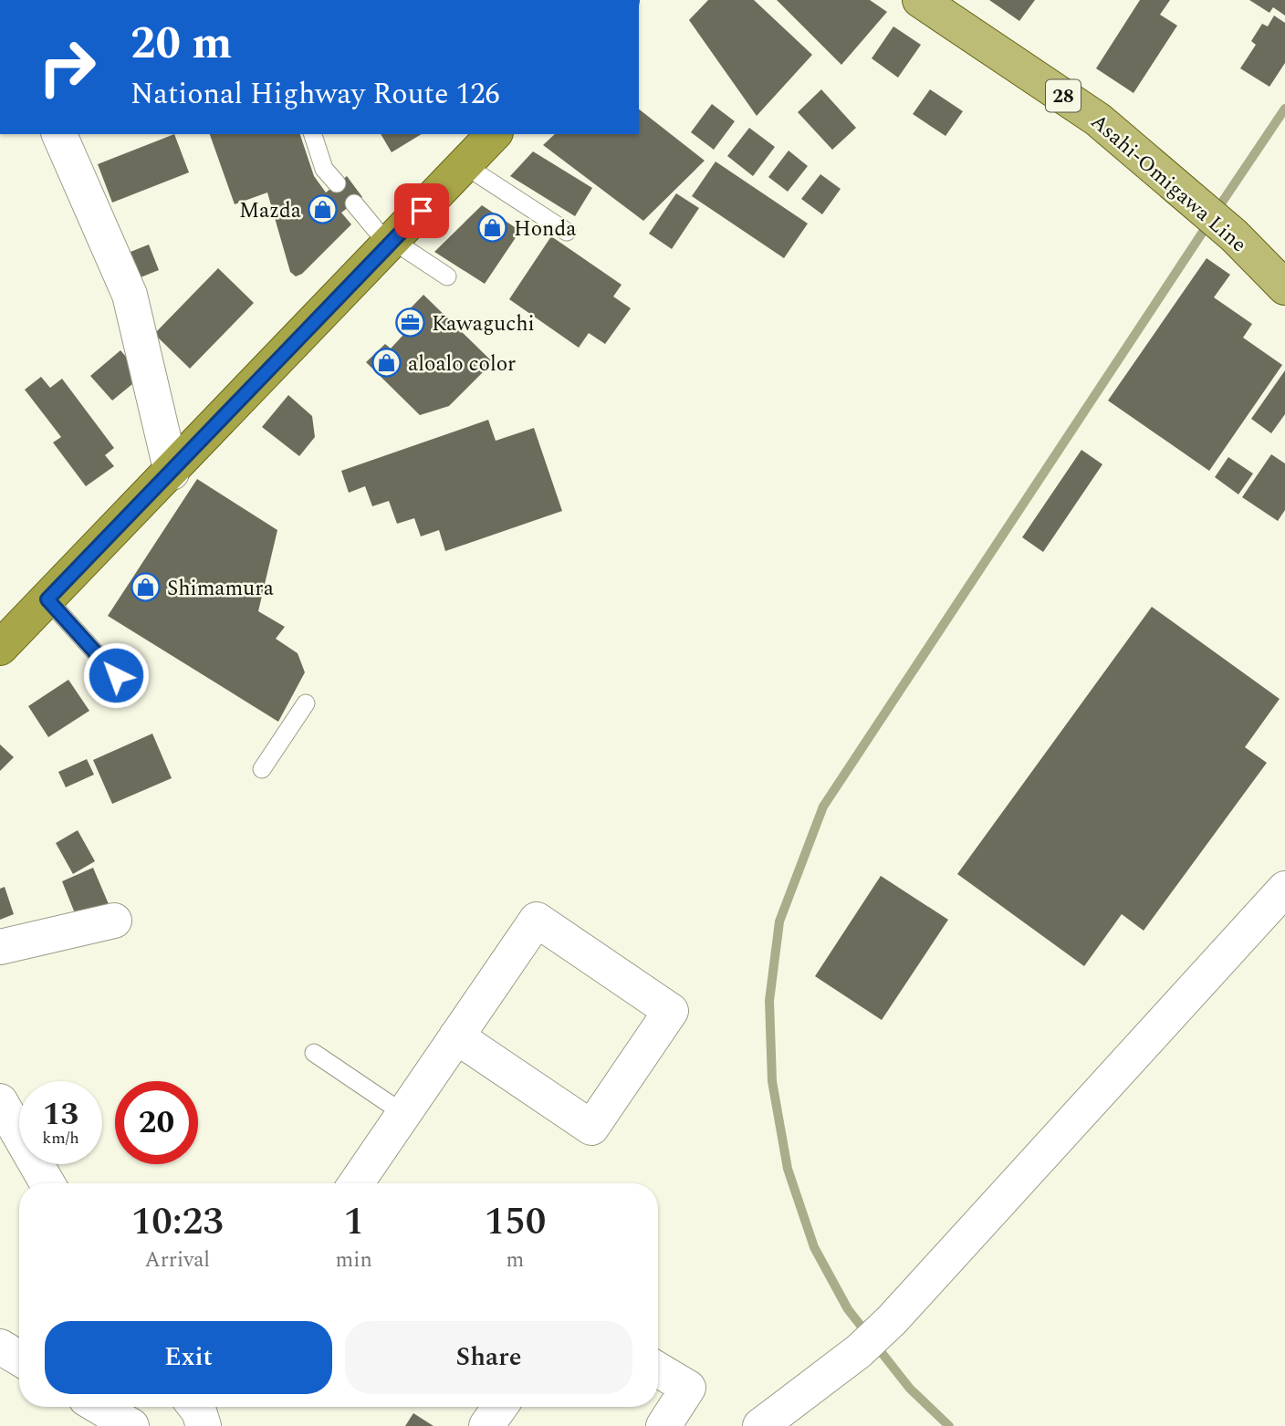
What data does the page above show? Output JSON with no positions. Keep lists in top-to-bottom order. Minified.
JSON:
{"streets":{"main road":["28","Asahi-Omigawa Line"]},"places":{"shop":["Mazda","Honda","aloalo color","Shimamura"],"office":["Kawaguchi"]},"page":{"turn":["20 m","National Highway Route 126"],"speed":"13 km/h","limit":"20","eta":["10:23","Arrival","1","min","150","m"],"buttons":["Exit","Share"]}}
